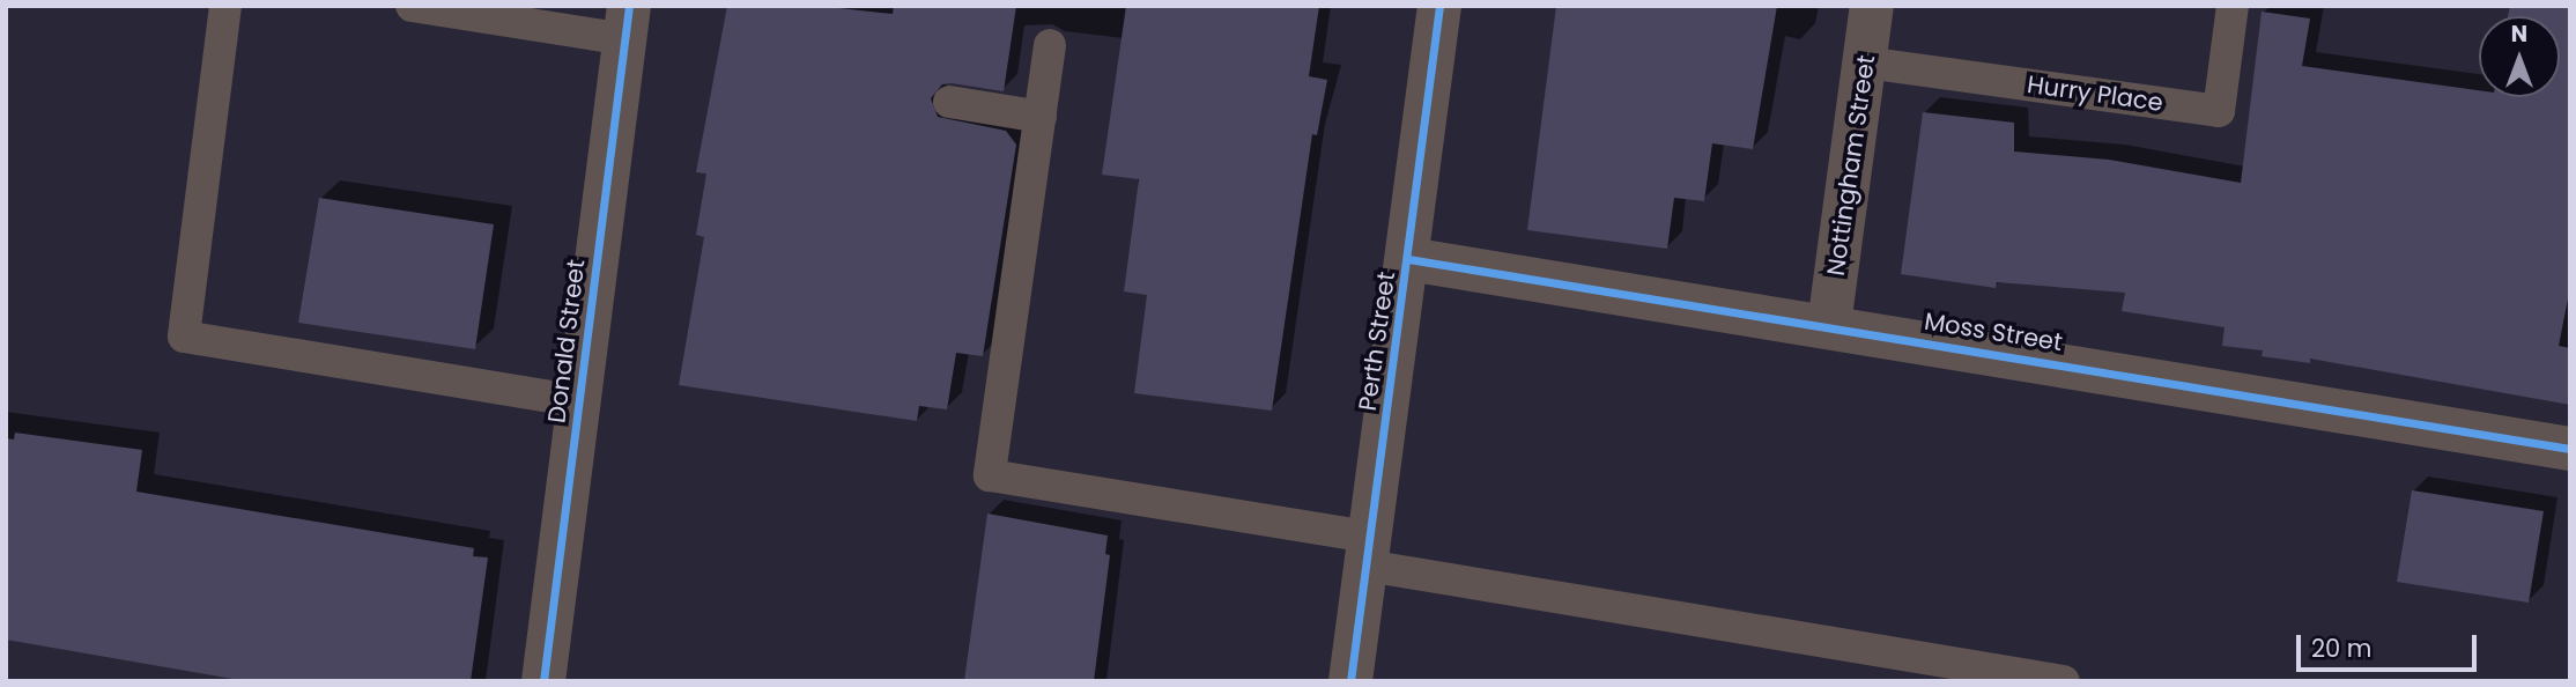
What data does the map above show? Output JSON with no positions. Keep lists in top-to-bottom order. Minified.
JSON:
{"streets":{"street":["Nottingham Street","Moss Street","Donald Street","Perth Street"],"lane":["Hurry Place"]},"crossings":[["Hurry Place","Nottingham Street"],["Nottingham Street","Moss Street"],["Moss Street","Perth Street"]],"scale_bar":"20 m","north":"top"}
